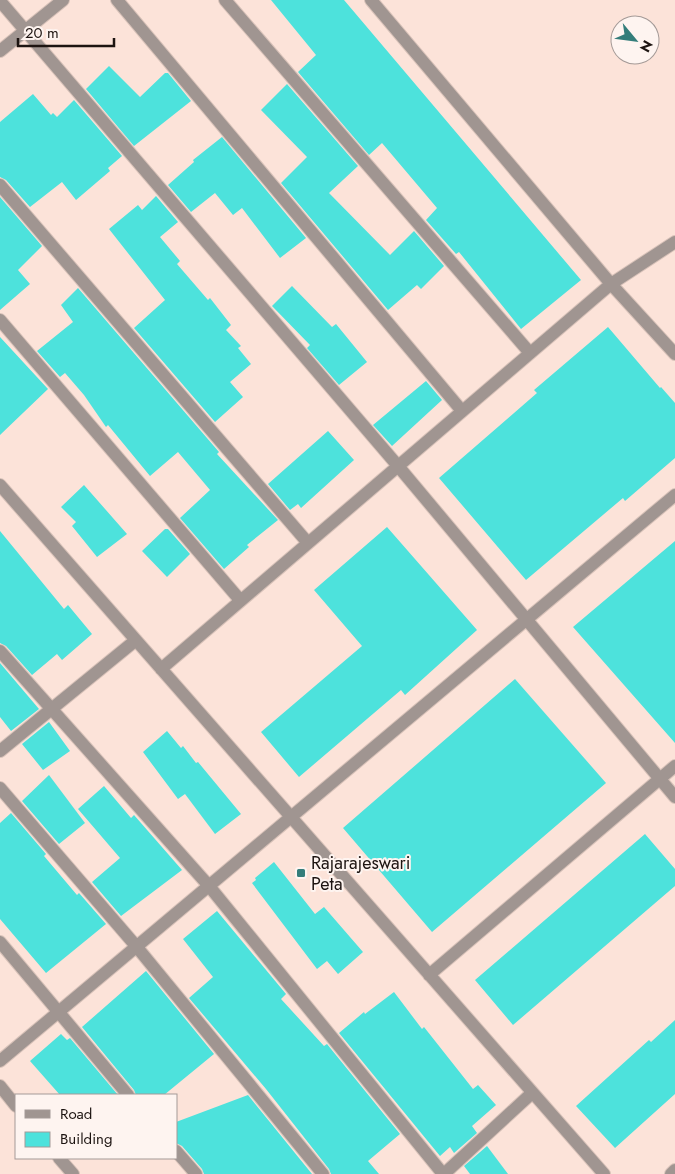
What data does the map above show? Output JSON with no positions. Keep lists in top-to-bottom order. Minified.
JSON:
{"places":{"transit":["Rajarajeswari Peta"]},"legend":["Road","Building"],"scale_bar":"20 m","north":"bottom right"}
